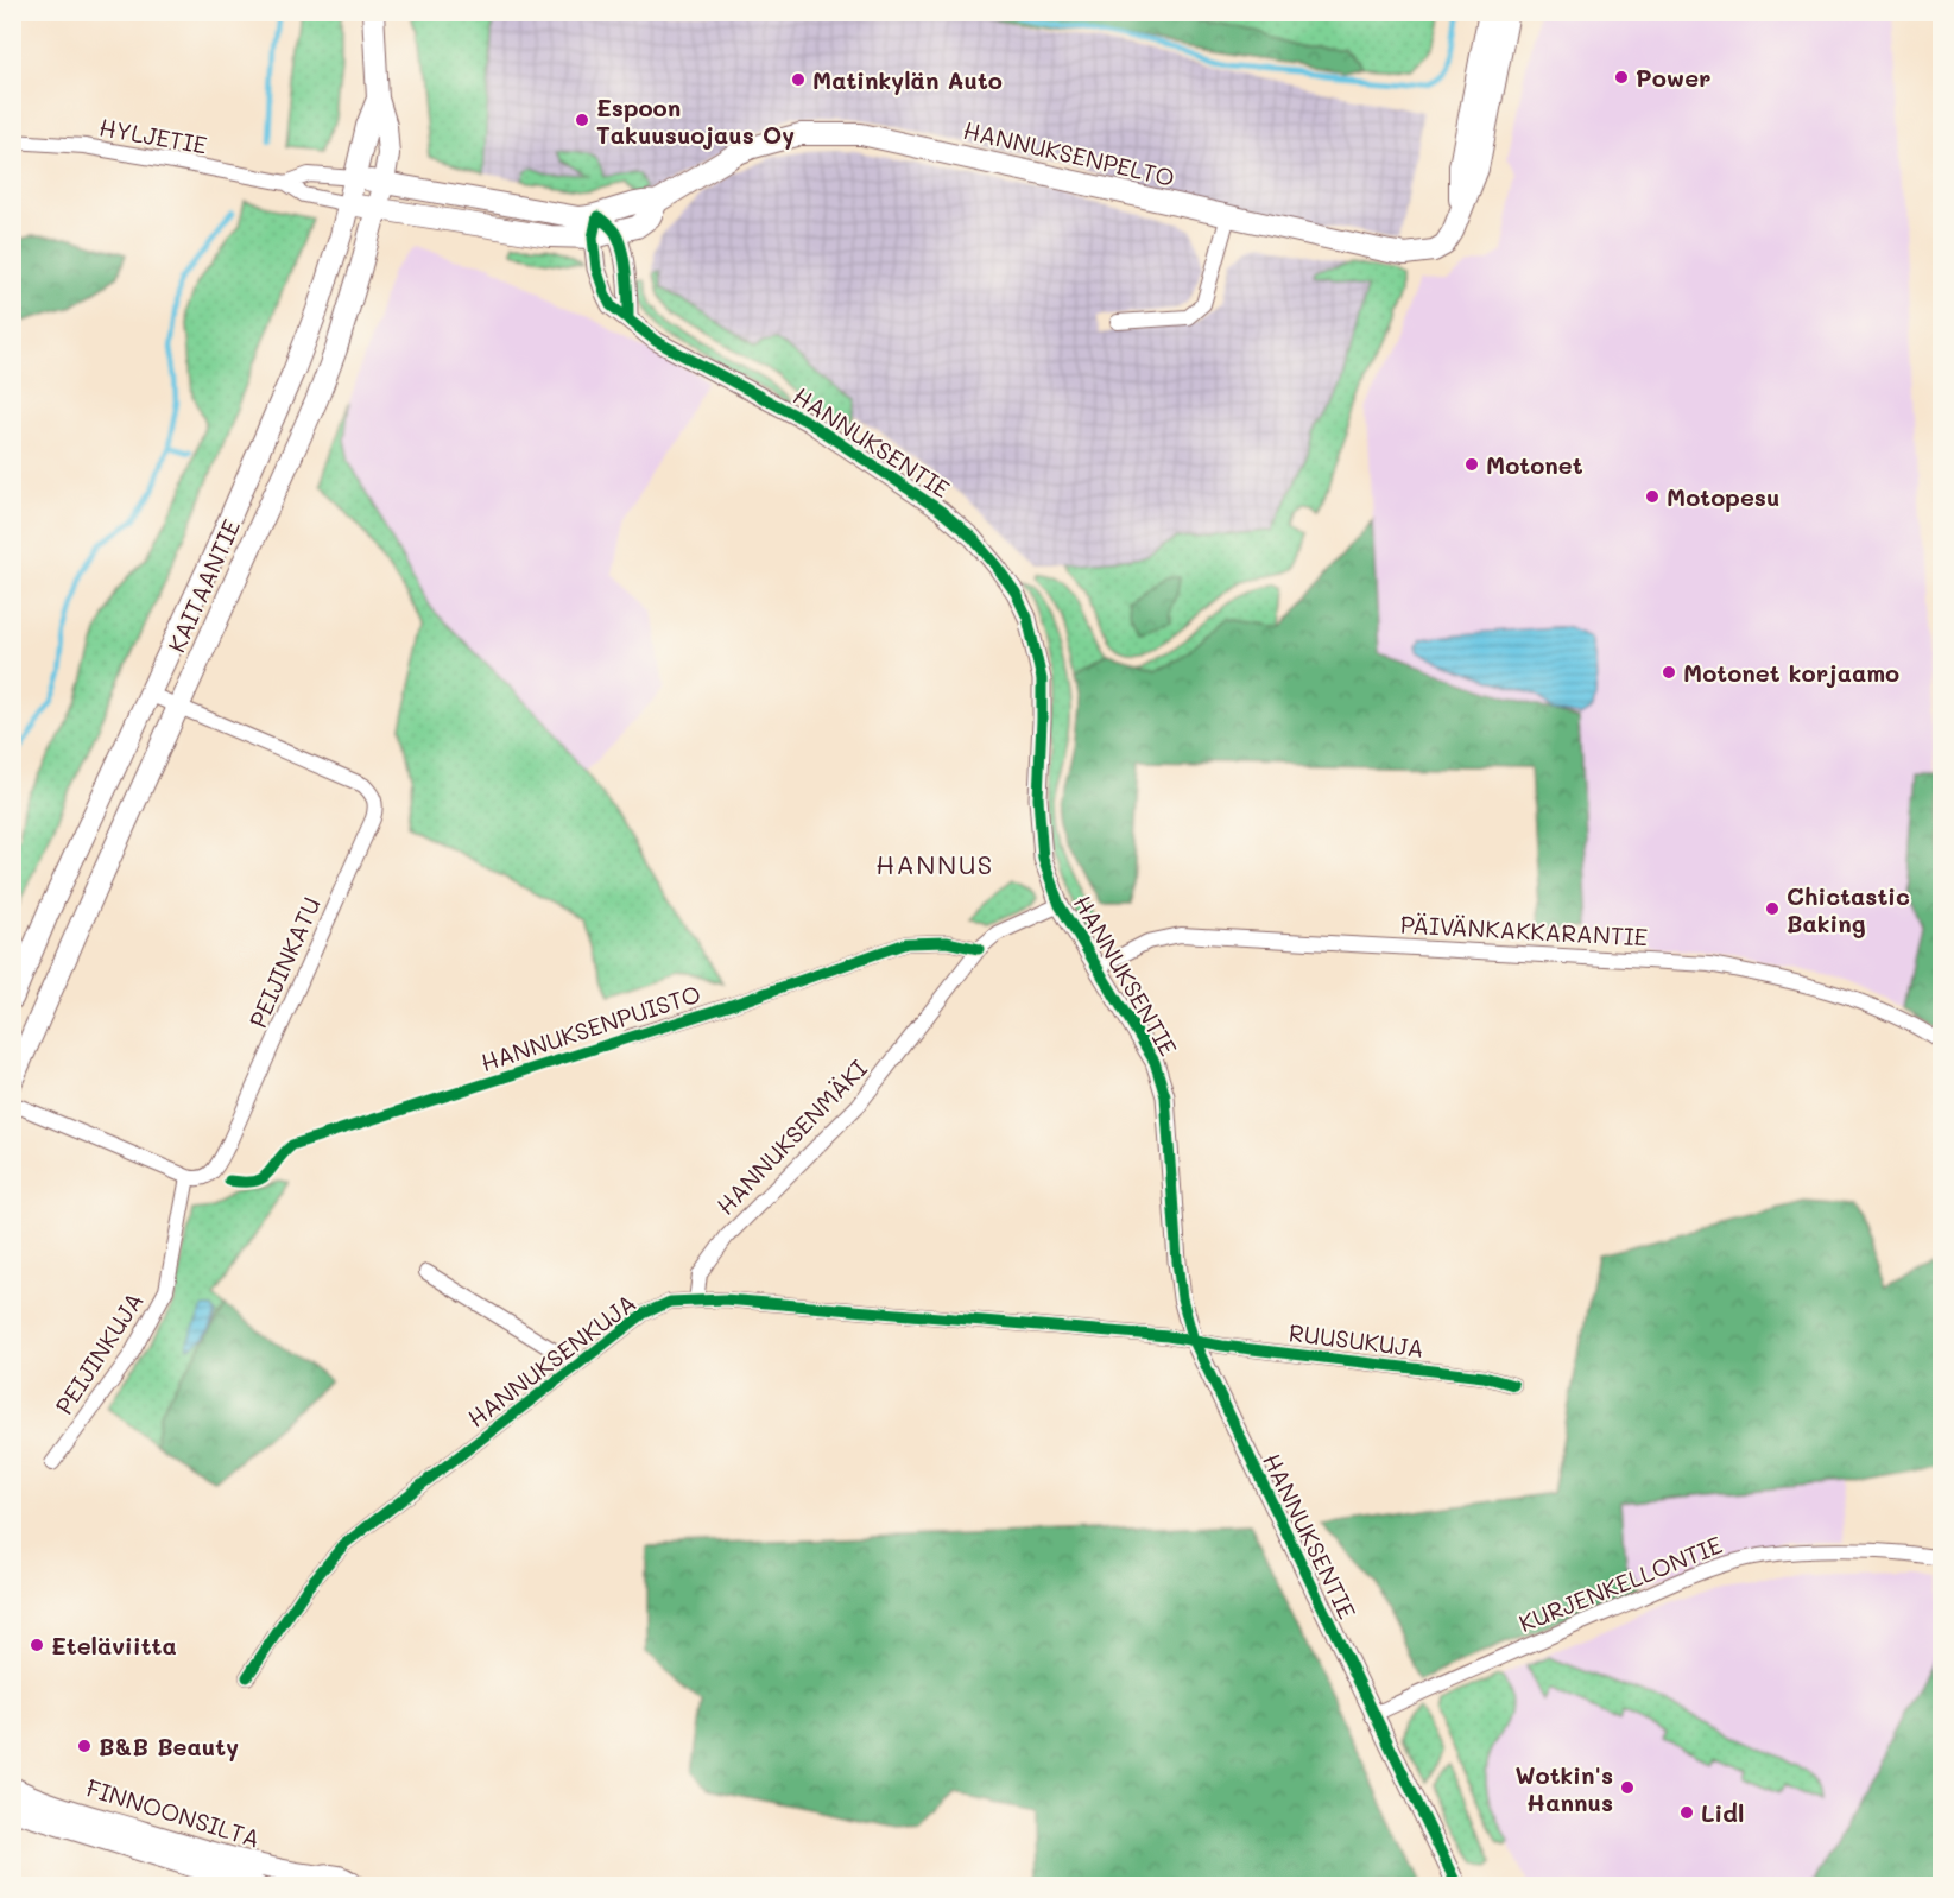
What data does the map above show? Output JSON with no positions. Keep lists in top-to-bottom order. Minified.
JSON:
{"streets":{"main road":["HANNUKSENPELTO","KAITAANTIE","FINNOONSILTA"],"street":["HYLJETIE","HANNUKSENTIE","PÄIVÄNKAKKARANTIE","PEIJINKATU","HANNUKSENPUISTO","HANNUKSENMÄKI","RUUSUKUJA","PEIJINKUJA","HANNUKSENKUJA","KURJENKELLONTIE"]},"crossings":[["HYLJETIE","HANNUKSENPELTO"],["HYLJETIE","KAITAANTIE"],["HANNUKSENPELTO","HANNUKSENTIE"],["HANNUKSENPELTO","KAITAANTIE"],["HANNUKSENTIE","PÄIVÄNKAKKARANTIE"],["HANNUKSENTIE","HANNUKSENMÄKI"],["HANNUKSENTIE","RUUSUKUJA"],["HANNUKSENTIE","HANNUKSENKUJA"],["HANNUKSENTIE","KURJENKELLONTIE"],["KAITAANTIE","PEIJINKATU"],["PEIJINKATU","PEIJINKUJA"],["HANNUKSENPUISTO","HANNUKSENMÄKI"],["HANNUKSENMÄKI","HANNUKSENKUJA"],["RUUSUKUJA","HANNUKSENKUJA"]],"districts":["HANNUS"],"places":["Power","Matinkylän Auto","Espoon Takuusuojaus Oy","Motonet","Motopesu","Motonet korjaamo","Chictastic Baking","Eteläviitta","B&B Beauty","Wotkin's Hannus","Lidl"]}
